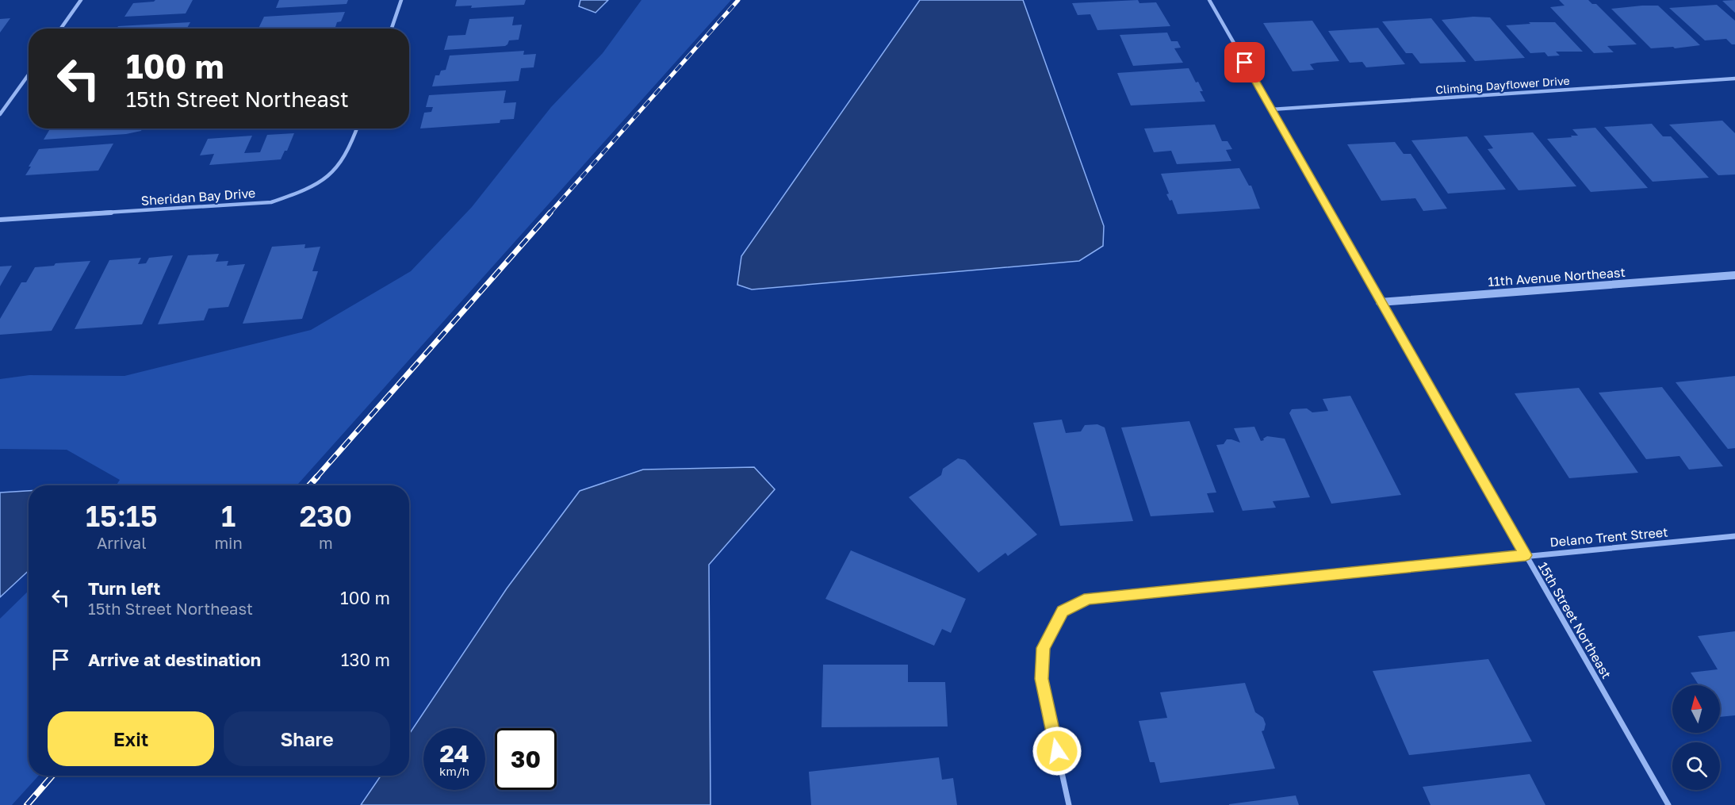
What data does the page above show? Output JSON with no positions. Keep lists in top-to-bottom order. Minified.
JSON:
{"streets":{"street":["Climbing Dayflower Drive","Sheridan Bay Drive","11th Avenue Northeast","Delano Trent Street","15th Street Northeast"]},"crossings":[["Climbing Dayflower Drive","15th Street Northeast"],["11th Avenue Northeast","15th Street Northeast"],["Delano Trent Street","15th Street Northeast"]],"north":"top","page":{"turn":["100 m","15th Street Northeast"],"eta":["15:15","Arrival","1","min","230","m"],"list":[{"name":"Turn left","note":"15th Street Northeast","value":"100 m"},{"name":"Arrive at destination","value":"130 m"}],"buttons":["Exit","Share"],"speed":"24 km/h","limit":"30"}}
